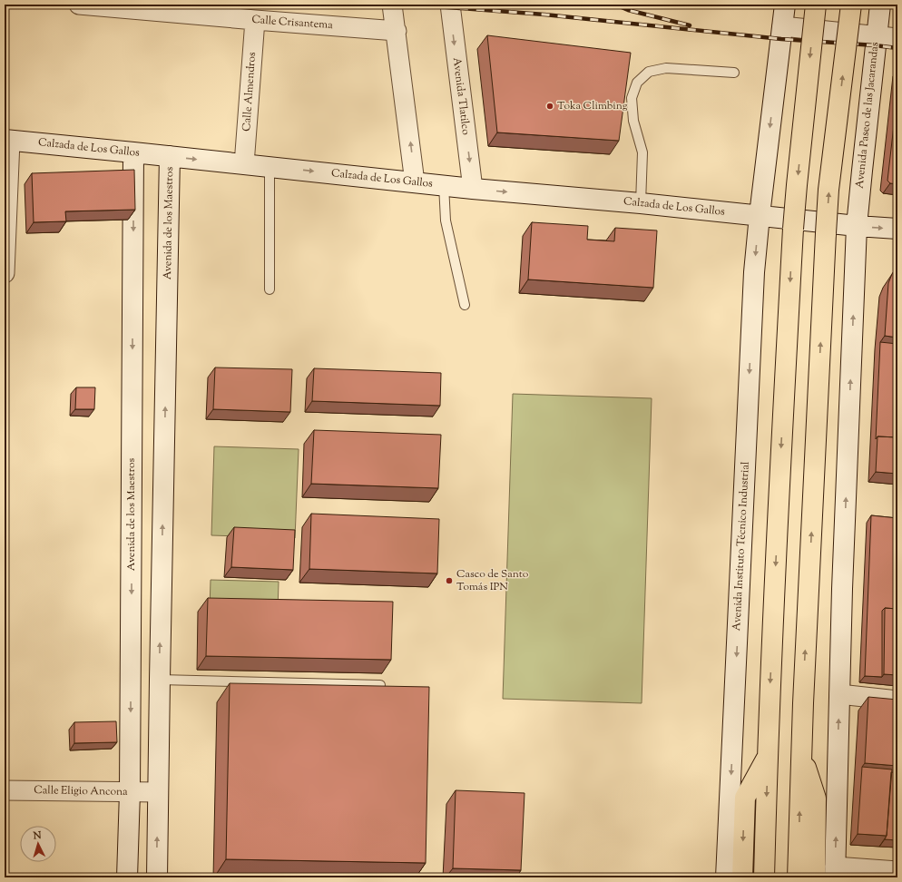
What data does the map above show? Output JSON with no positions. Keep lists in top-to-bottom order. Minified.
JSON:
{"streets":{"main road":["Avenida Paseo de las Jacarandas","Calzada de Los Gallos","Avenida de los Maestros","Avenida Instituto Técnico Industrial"],"street":["Calle Crisantema","Calle Almendros","Avenida Tlatilco","Calle Eligio Ancona"]},"crossings":[["Calle Crisantema","Calle Almendros"],["Calle Almendros","Calzada de Los Gallos"],["Avenida Tlatilco","Calzada de Los Gallos"],["Avenida Paseo de las Jacarandas","Calzada de Los Gallos"],["Calzada de Los Gallos","Avenida de los Maestros"],["Calzada de Los Gallos","Avenida Instituto Técnico Industrial"],["Avenida de los Maestros","Calle Eligio Ancona"]],"one_way":["Calzada de Los Gallos"],"places":["Toka Climbing","Casco de Santo Tomás IPN"],"north":"top"}
